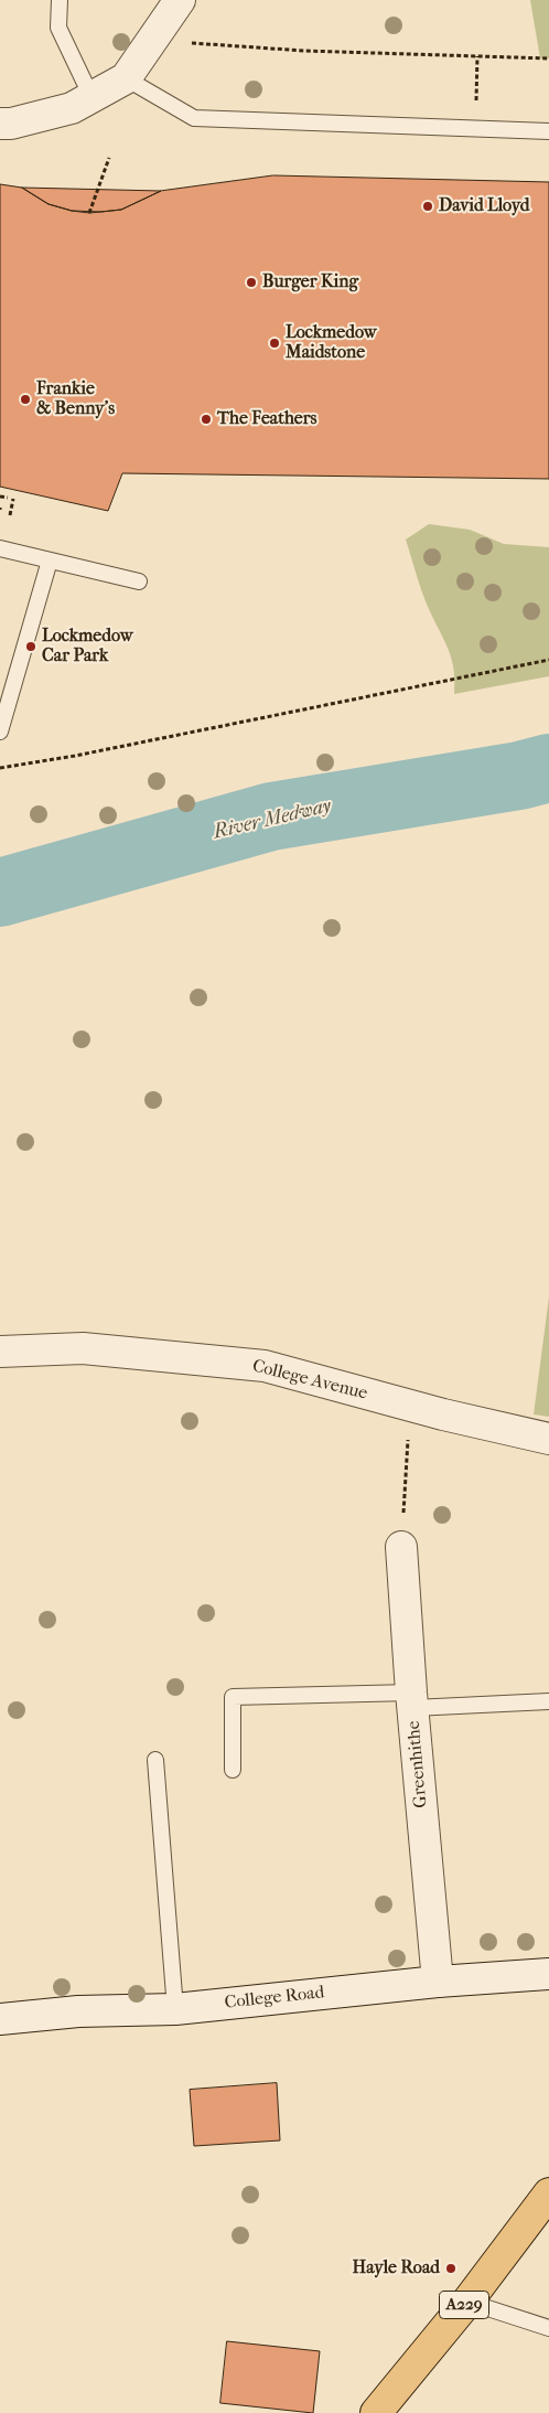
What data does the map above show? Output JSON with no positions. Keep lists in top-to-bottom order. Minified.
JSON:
{"streets":{"highway":["A229"],"street":["College Avenue","Greenhithe","College Road"]},"crossings":[["Greenhithe","College Road"]],"water":["River Medway"],"places":["David Lloyd","Burger King","Lockmedow Maidstone","Frankie & Benny's","The Feathers","Lockmedow Car Park","Hayle Road"]}
